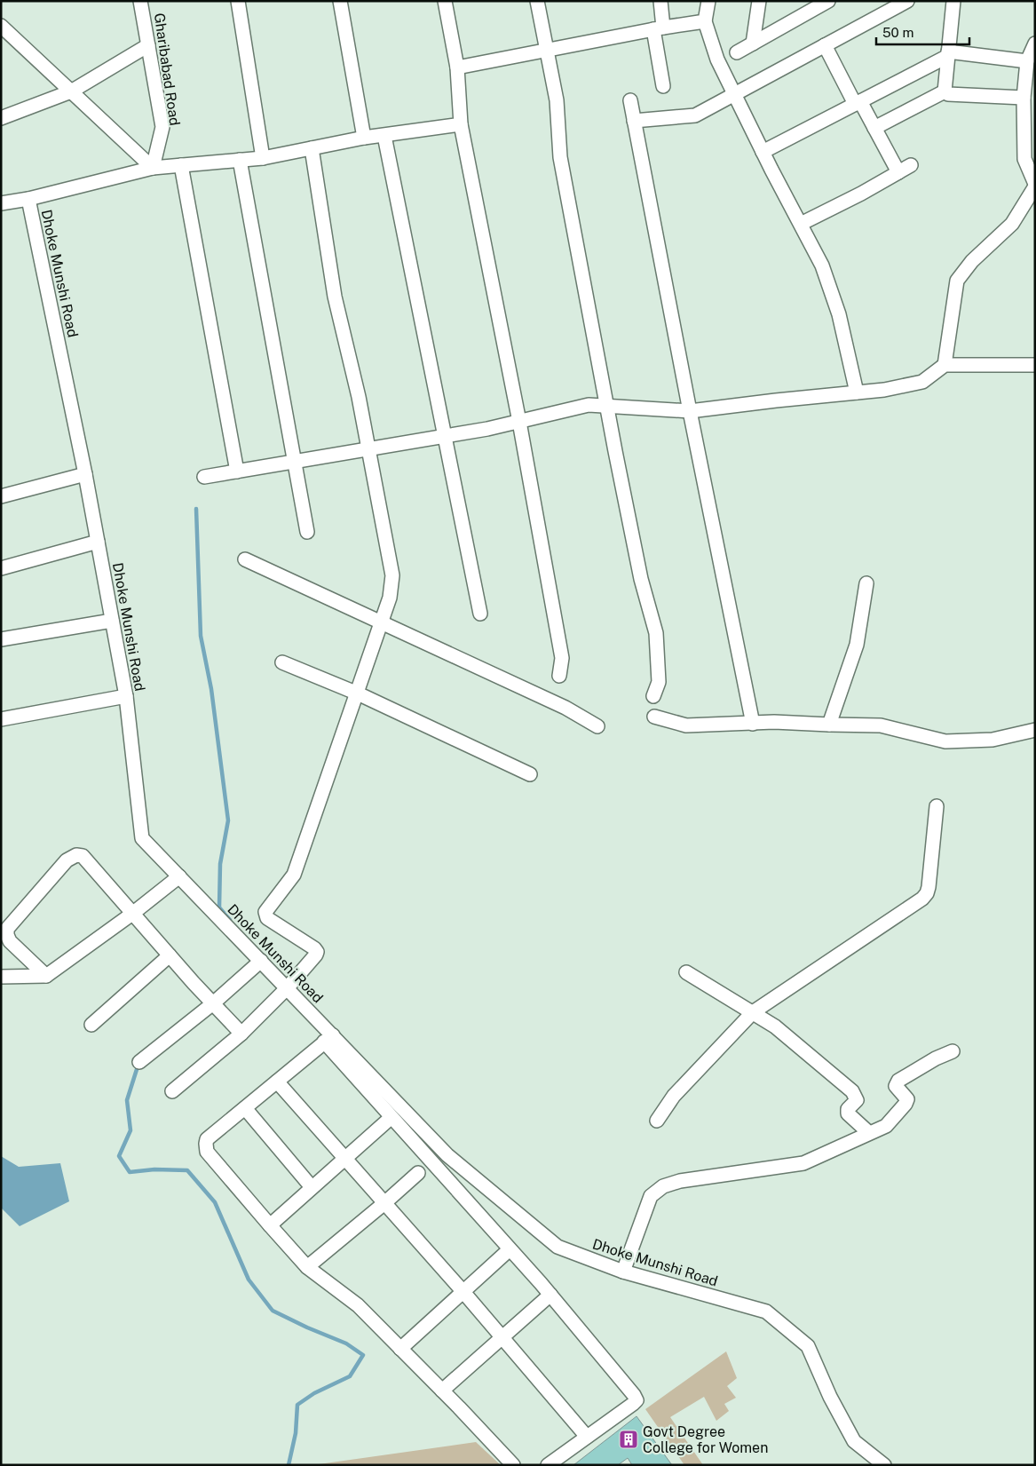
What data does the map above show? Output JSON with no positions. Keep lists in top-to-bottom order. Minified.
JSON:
{"streets":{"street":["Gharibabad Road","Dhoke Munshi Road"]},"places":{"building":["Govt Degree College for Women"]},"scale_bar":"50 m"}
